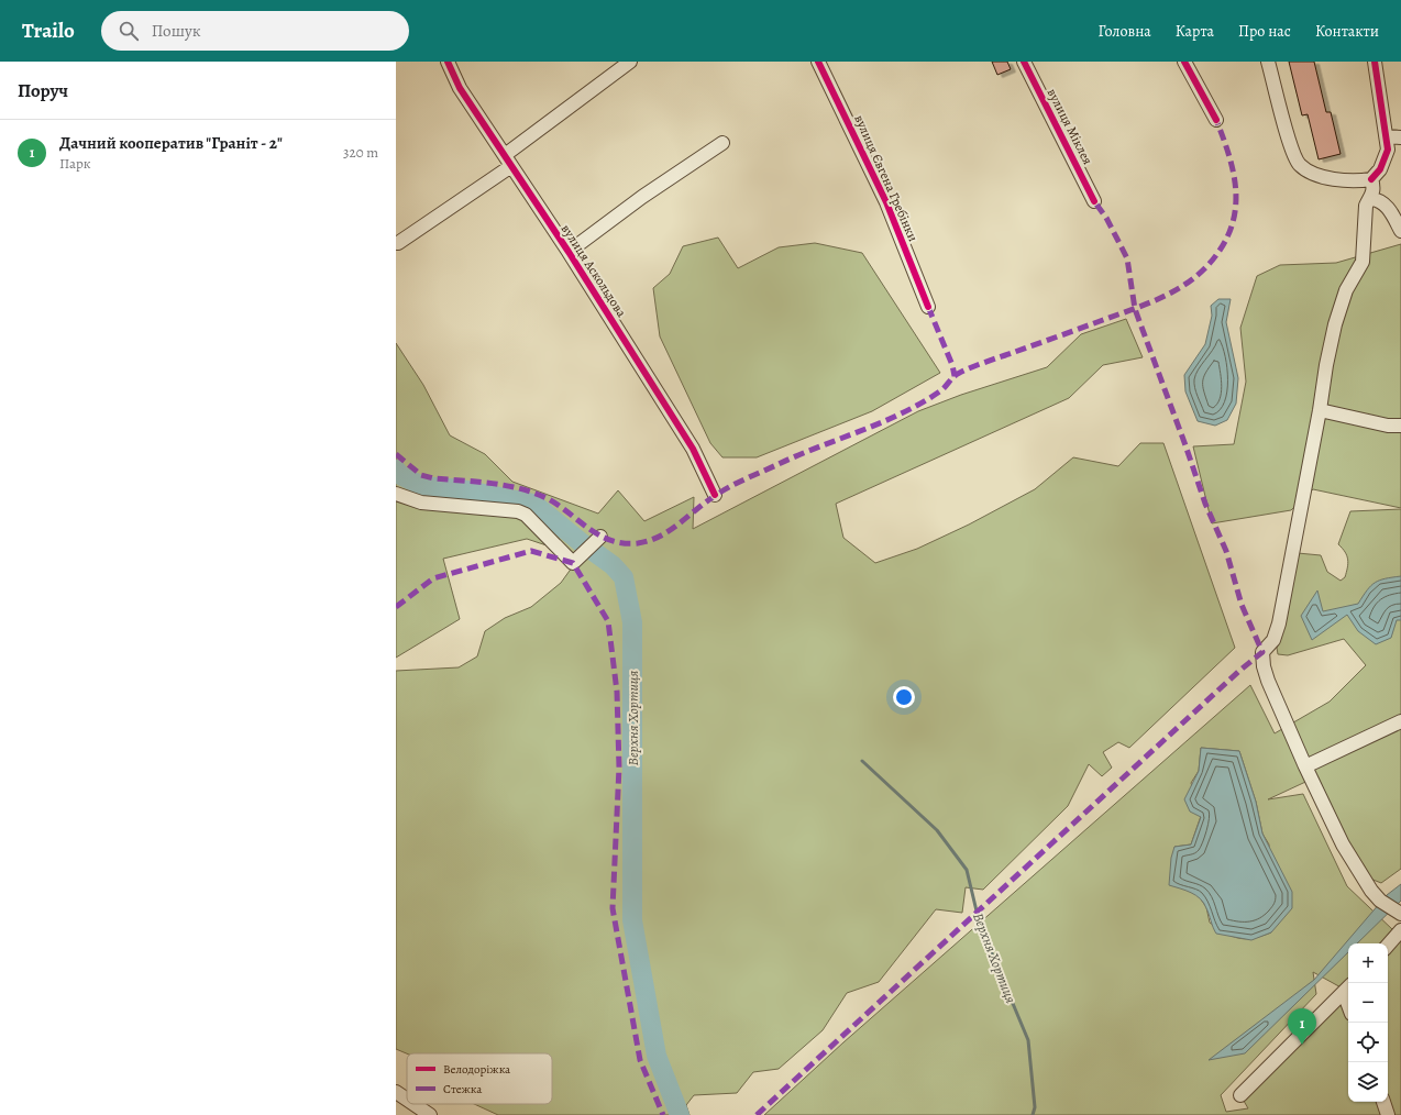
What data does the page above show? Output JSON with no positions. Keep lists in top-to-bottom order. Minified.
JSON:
{"streets":{"street":["вулиця Міклея","вулиця Євгена Гребінки","вулиця Аскольдова"]},"water":["Верхня Хортиця"],"legend":["Велодоріжка","Стежка"],"page":{"header":"Trailo","search":"Пошук","nav":["Головна","Карта","Про нас","Контакти"],"heading":"Поруч","list":[{"mark":"1","name":"Дачний кооператив \"Граніт - 2\"","note":"Парк","value":"320 m"}],"map_buttons":["+","−"],"pins":"1"}}
